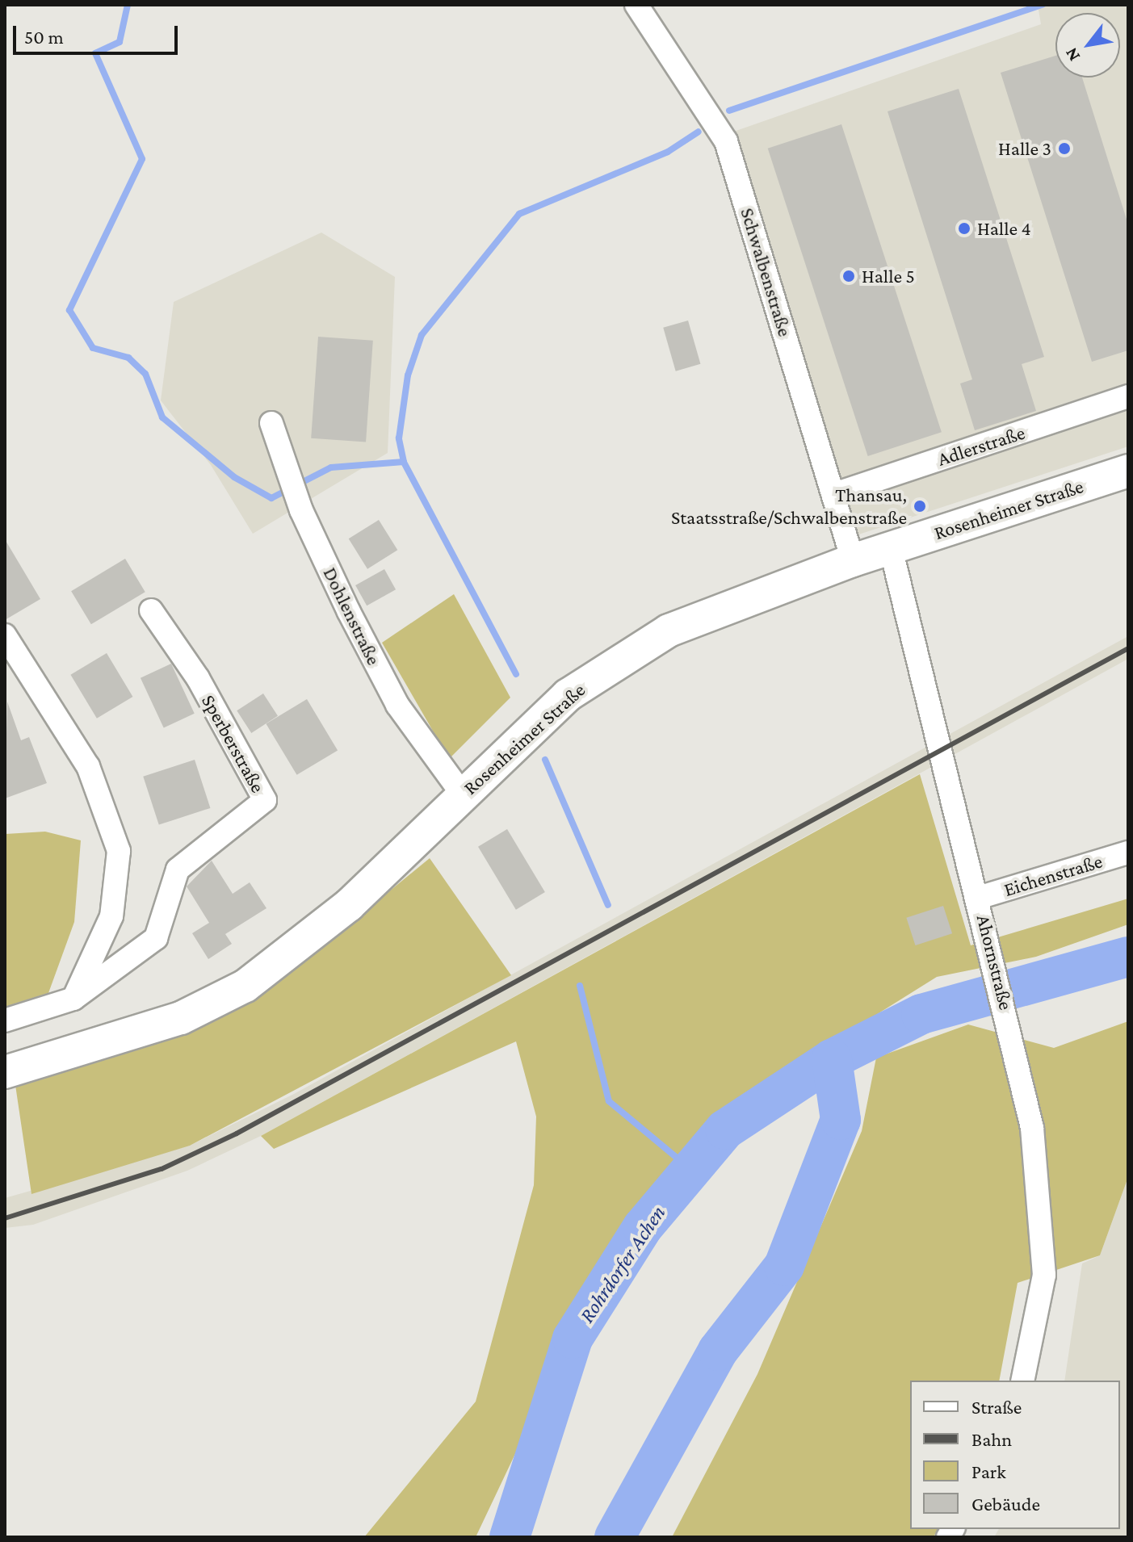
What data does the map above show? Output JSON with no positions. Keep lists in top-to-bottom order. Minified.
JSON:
{"streets":{"main road":["Rosenheimer Straße"],"street":["Schwalbenstraße","Adlerstraße","Dohlenstraße","Sperberstraße","Eichenstraße","Ahornstraße"]},"crossings":[["Schwalbenstraße","Adlerstraße"],["Schwalbenstraße","Rosenheimer Straße"],["Rosenheimer Straße","Dohlenstraße"],["Rosenheimer Straße","Ahornstraße"],["Eichenstraße","Ahornstraße"]],"water":["Rohrdorfer Achen"],"places":["Halle 3","Halle 4","Halle 5","Thansau, Staatsstraße/Schwalbenstraße"],"legend":["Straße","Bahn","Park","Gebäude"],"scale_bar":"50 m","north":"bottom left"}
